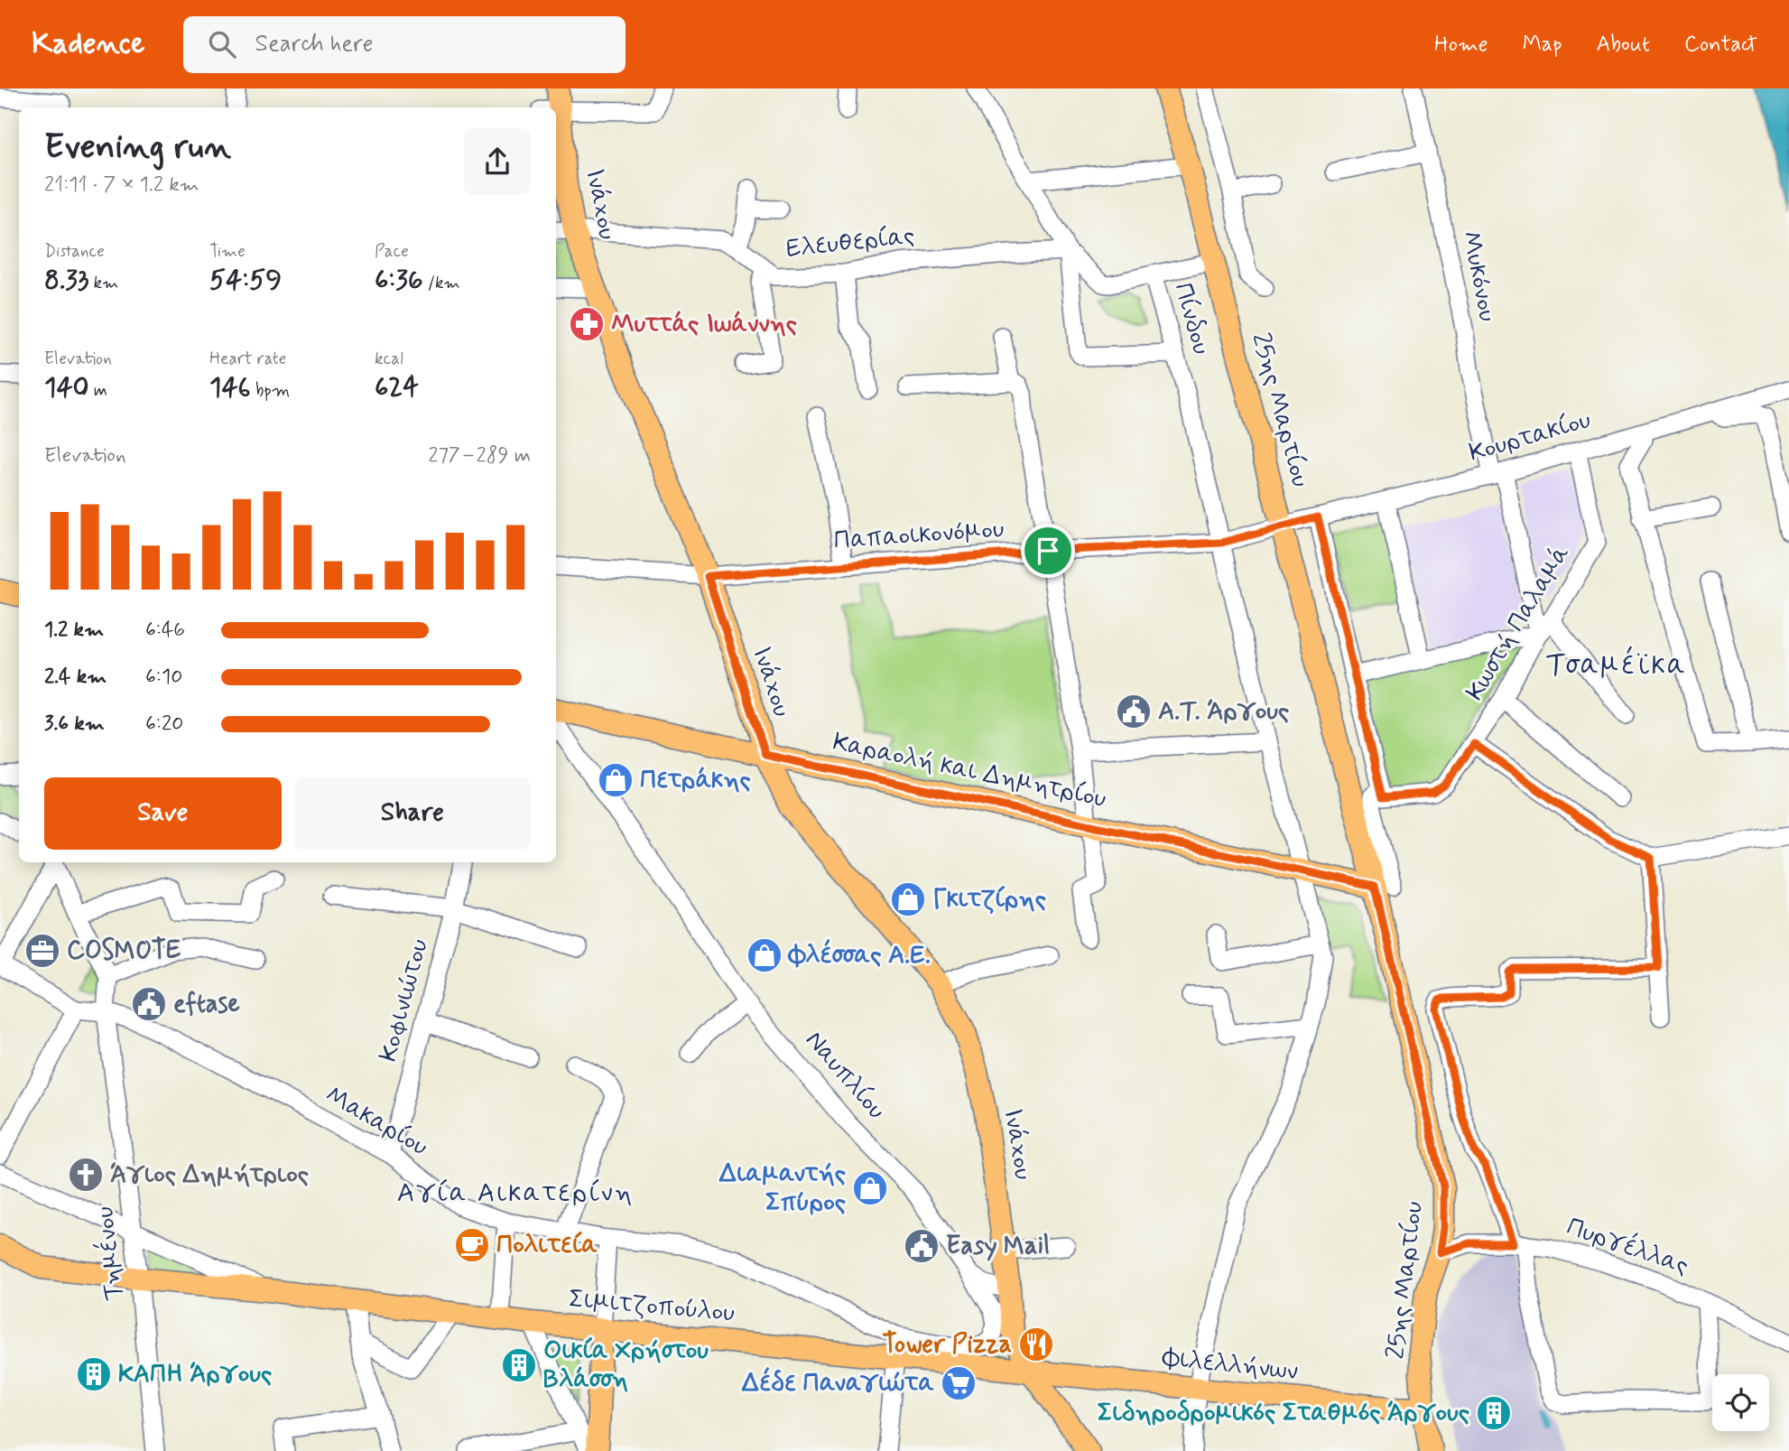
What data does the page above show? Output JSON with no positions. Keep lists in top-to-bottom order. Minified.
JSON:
{"streets":{"main road":["Ινάχου","25ης Μαρτίου","Καραολή και Δημητρίου","Σιμιτζοπούλου","Φιλελλήνων"],"street":["Ελευθερίας","Μυκόνου","Πίνδου","Κουρτακίου","Παπαοικονόμου","Κωστή Παλαμά","Κοφινιώτου","Ναυπλίου","Μακαρίου","Πυργέλλας","Τημένου"]},"crossings":[["Ινάχου","Ελευθερίας"],["Ινάχου","Παπαοικονόμου"],["Ινάχου","Καραολή και Δημητρίου"],["Ινάχου","Ναυπλίου"],["Ελευθερίας","Πίνδου"],["Μυκόνου","Κουρτακίου"],["Μυκόνου","Κωστή Παλαμά"],["Πίνδου","Παπαοικονόμου"],["Πίνδου","Καραολή και Δημητρίου"],["Πίνδου","Φιλελλήνων"],["25ης Μαρτίου","Κουρτακίου"],["25ης Μαρτίου","Παπαοικονόμου"],["25ης Μαρτίου","Καραολή και Δημητρίου"],["25ης Μαρτίου","Πυργέλλας"],["25ης Μαρτίου","Φιλελλήνων"],["Κουρτακίου","Παπαοικονόμου"],["Κουρτακίου","Κωστή Παλαμά"],["Κοφινιώτου","Μακαρίου"],["Ναυπλίου","Μακαρίου"],["Μακαρίου","Τημένου"],["Τημένου","Σιμιτζοπούλου"],["Σιμιτζοπούλου","Φιλελλήνων"]],"districts":["Τσαμέϊκα","Αγία Αικατερίνη"],"places":{"pharmacy":["Μυττάς Ιωάννης"],"public building":["Α.Τ. Άργους","eftase","Easy Mail"],"shop":["Πετράκης","Γκιτζίρης","Φλέσσας Α.Ε.","Διαμαντής Σπύρος"],"office":["COSMOTE"],"church":["Άγιος Δημήτριος"],"cafe":["Πολιτεία"],"restaurant":["Tower Pizza"],"building":["Οικία Χρήστου Βλάσση","ΚΑΠΗ Άργους","Σιδηροδρομικός Σταθμός Άργους"],"supermarket":["Δέδε Παναγιώτα"]},"page":{"header":"Kadence","search":"Search here","nav":["Home","Map","About","Contact"],"heading":["Evening run","21:11 · 7 × 1.2 km"],"stats":[["Distance","8.33 km"],["Time","54:59"],["Pace","6:36 /km"],["Elevation","140 m"],["Heart rate","146 bpm"],["kcal","624"]],"chart":["Elevation","277–289 m"],"list":[{"name":"1.2 km","note":"6:46"},{"name":"2.4 km","note":"6:10"},{"name":"3.6 km","note":"6:20"}],"buttons":["Save","Share"]}}
